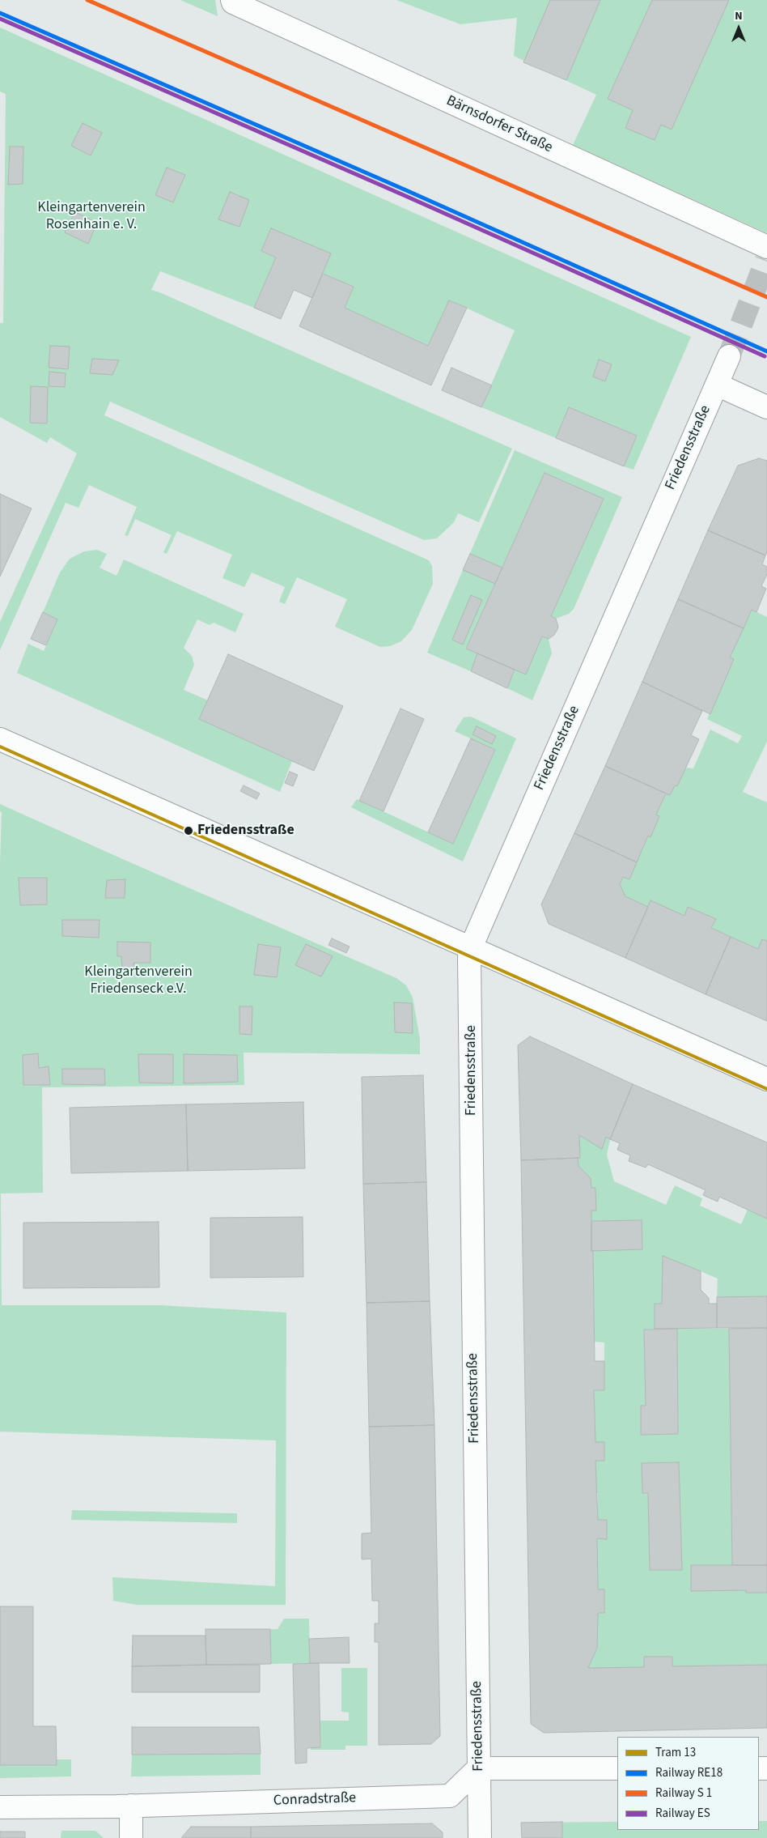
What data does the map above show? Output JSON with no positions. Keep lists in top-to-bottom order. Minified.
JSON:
{"streets":{"street":["Bärnsdorfer Straße","Friedensstraße","Conradstraße"]},"crossings":[["Friedensstraße","Conradstraße"]],"parks":["Kleingartenverein Rosenhain e. V.","Kleingartenverein Friedenseck e.V."],"places":["Friedensstraße"],"lines":["rail line RE18","rail line ES","tram line 13"],"legend":["Tram 13","Railway RE18","Railway S 1","Railway ES"],"north":"top"}
